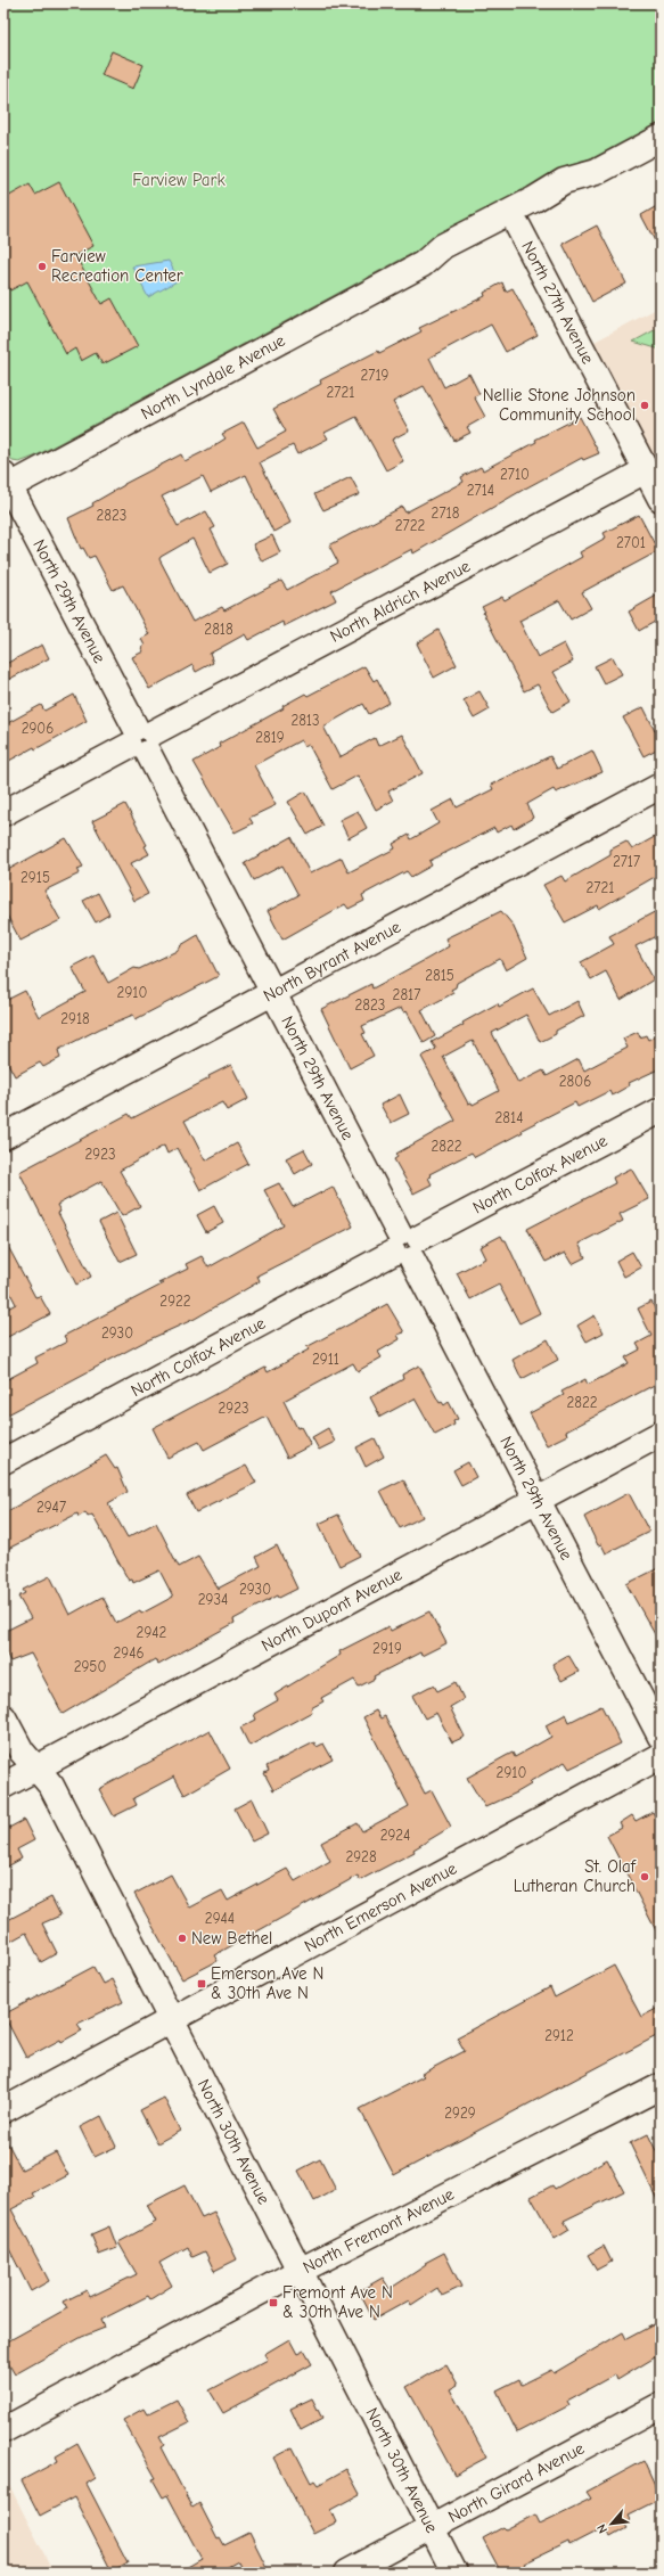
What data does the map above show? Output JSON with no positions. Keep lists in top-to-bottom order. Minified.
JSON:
{"streets":{"street":["North 27th Avenue","North Lyndale Avenue","North 29th Avenue","North Aldrich Avenue","North Byrant Avenue","North Colfax Avenue","North Dupont Avenue","North Emerson Avenue","North 30th Avenue","North Fremont Avenue","North Girard Avenue"]},"crossings":[["North 27th Avenue","North Lyndale Avenue"],["North 27th Avenue","North Aldrich Avenue"],["North Lyndale Avenue","North 29th Avenue"],["North 29th Avenue","North Aldrich Avenue"],["North 29th Avenue","North Byrant Avenue"],["North 29th Avenue","North Colfax Avenue"],["North 29th Avenue","North Dupont Avenue"],["North Dupont Avenue","North 30th Avenue"],["North Emerson Avenue","North 30th Avenue"],["North 30th Avenue","North Fremont Avenue"],["North 30th Avenue","North Girard Avenue"]],"parks":["Farview Park"],"places":{"other":["Farview Recreation Center","Nellie Stone Johnson Community School","St. Olaf Lutheran Church","New Bethel"],"transit":["Emerson Ave N & 30th Ave N","Fremont Ave N & 30th Ave N"]},"house_numbers":["2719","2721","2710","2714","2718","2823","2722","2701","2818","2813","2906","2819","2717","2915","2721","2815","2910","2817","2823","2918","2806","2814","2822","2923","2922","2930","2911","2822","2923","2947","2930","2934","2942","2919","2946","2950","2910","2924","2928","2944","2912","2929"],"north":"bottom left"}
